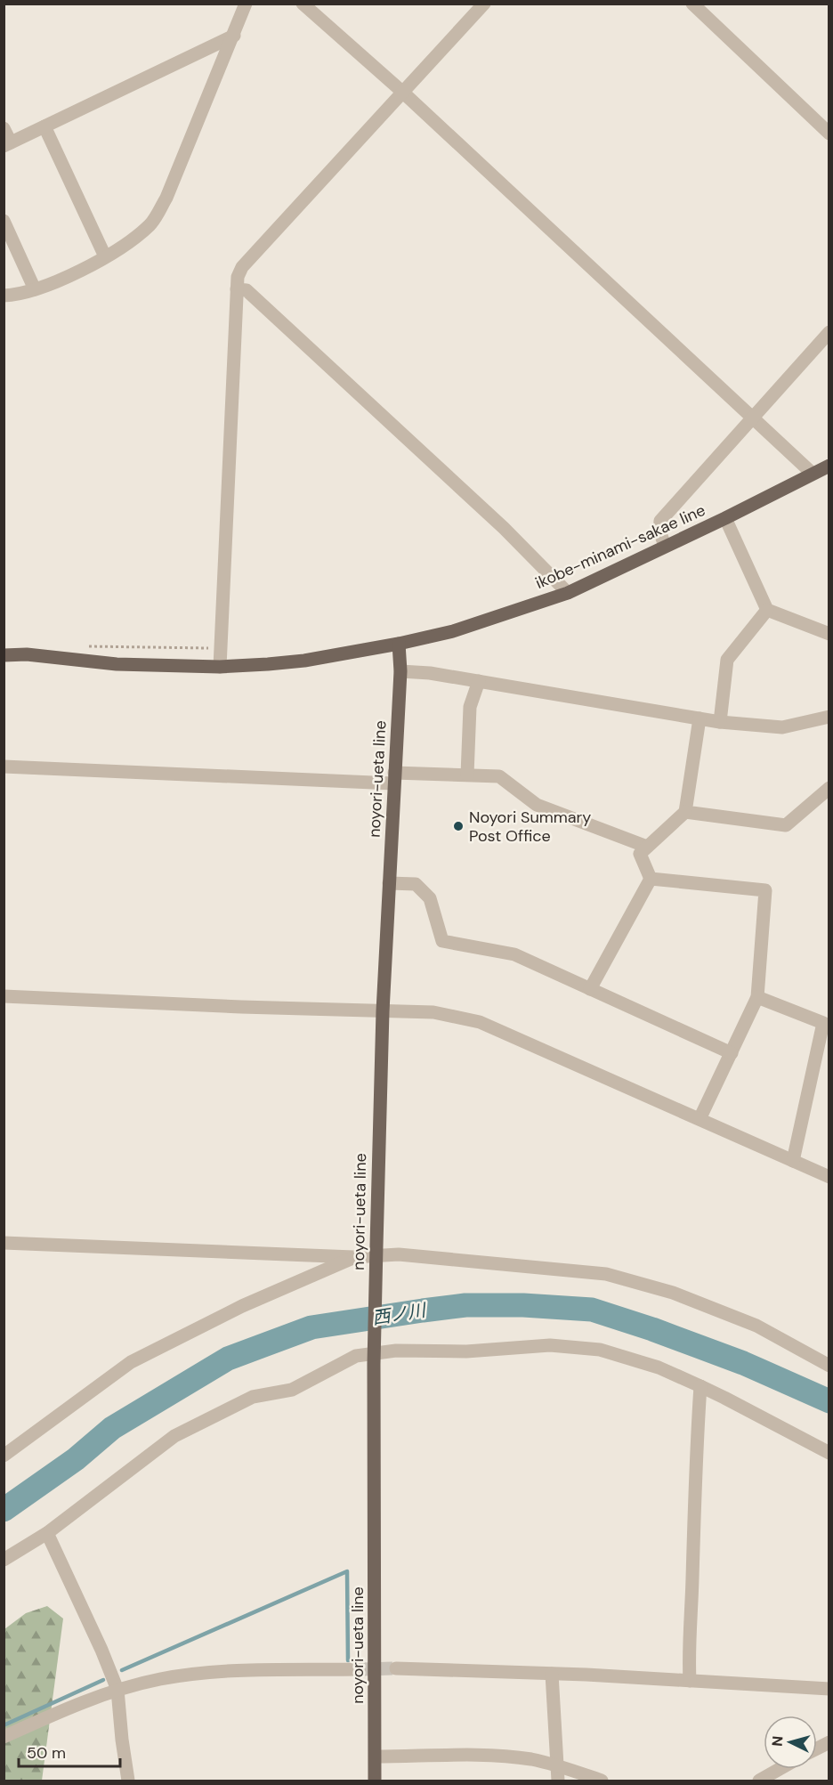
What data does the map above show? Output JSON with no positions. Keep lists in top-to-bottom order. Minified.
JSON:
{"streets":{"main road":["ikobe-minami-sakae line","noyori-ueta line"]},"crossings":[["ikobe-minami-sakae line","noyori-ueta line"]],"water":["西ノ川"],"places":["Noyori Summary Post Office"],"scale_bar":"50 m","north":"left"}
